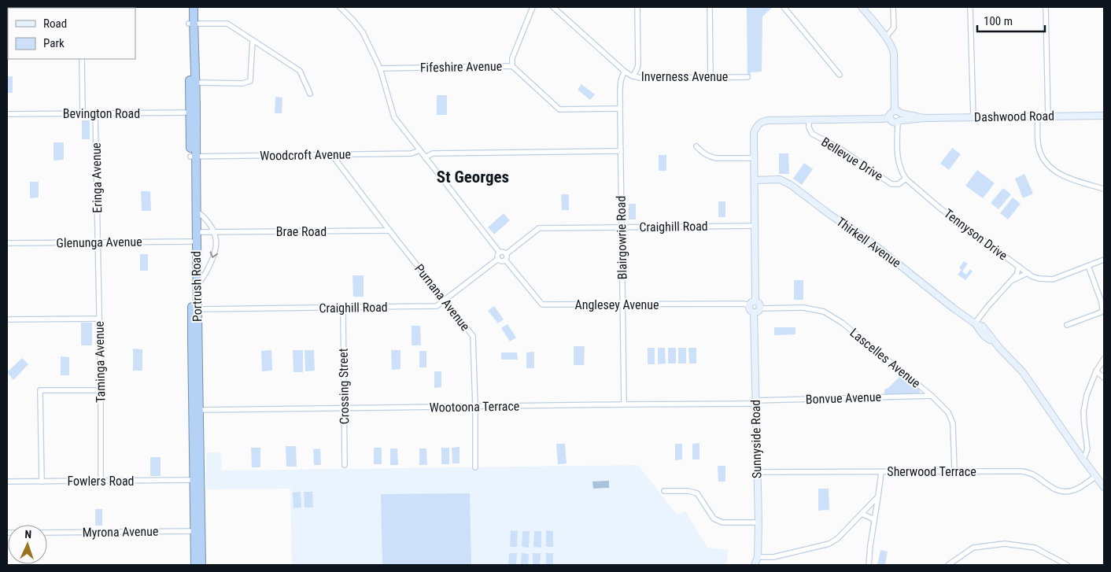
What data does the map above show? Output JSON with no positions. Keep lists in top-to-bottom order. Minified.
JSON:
{"streets":{"highway":["Portrush Road"],"street":["Fifeshire Avenue","Inverness Avenue","Bevington Road","Dashwood Road","Woodcroft Avenue","Bellevue Drive","Eringa Avenue","Craighill Road","Brae Road","Tennyson Drive","Blairgowrie Road","Glenunga Avenue","Thirkell Avenue","Purnana Avenue","Anglesey Avenue","Lascelles Avenue","Taminga Avenue","Crossing Street","Bonvue Avenue","Wootoona Terrace","Sunnyside Road","Sherwood Terrace","Fowlers Road","Myrona Avenue"]},"crossings":[["Fifeshire Avenue","Blairgowrie Road"],["Inverness Avenue","Blairgowrie Road"],["Bevington Road","Eringa Avenue"],["Bevington Road","Portrush Road"],["Woodcroft Avenue","Portrush Road"],["Woodcroft Avenue","Purnana Avenue"],["Bellevue Drive","Tennyson Drive"],["Eringa Avenue","Glenunga Avenue"],["Eringa Avenue","Taminga Avenue"],["Craighill Road","Blairgowrie Road"],["Craighill Road","Portrush Road"],["Craighill Road","Purnana Avenue"],["Craighill Road","Anglesey Avenue"],["Craighill Road","Crossing Street"],["Brae Road","Portrush Road"],["Brae Road","Purnana Avenue"],["Blairgowrie Road","Anglesey Avenue"],["Blairgowrie Road","Wootoona Terrace"],["Glenunga Avenue","Portrush Road"],["Glenunga Avenue","Taminga Avenue"],["Thirkell Avenue","Sherwood Terrace"],["Portrush Road","Wootoona Terrace"],["Portrush Road","Fowlers Road"],["Portrush Road","Myrona Avenue"],["Purnana Avenue","Wootoona Terrace"],["Anglesey Avenue","Lascelles Avenue"],["Anglesey Avenue","Sunnyside Road"],["Lascelles Avenue","Bonvue Avenue"],["Lascelles Avenue","Sunnyside Road"],["Lascelles Avenue","Sherwood Terrace"],["Taminga Avenue","Fowlers Road"],["Crossing Street","Wootoona Terrace"],["Bonvue Avenue","Wootoona Terrace"],["Bonvue Avenue","Sunnyside Road"],["Wootoona Terrace","Sunnyside Road"],["Sunnyside Road","Sherwood Terrace"]],"districts":["St Georges"],"legend":["Road","Park"],"scale_bar":"100 m","north":"top"}
